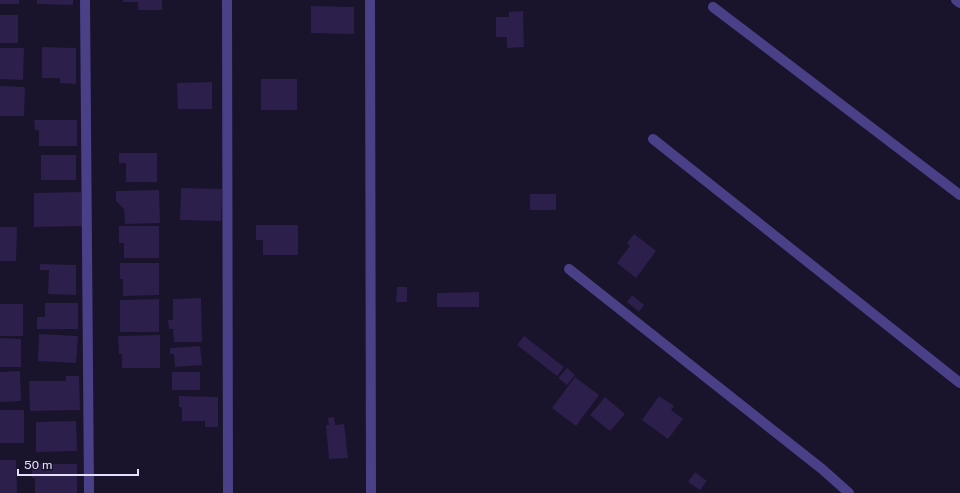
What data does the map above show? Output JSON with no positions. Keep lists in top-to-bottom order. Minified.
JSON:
{"scale_bar":"50 m"}
